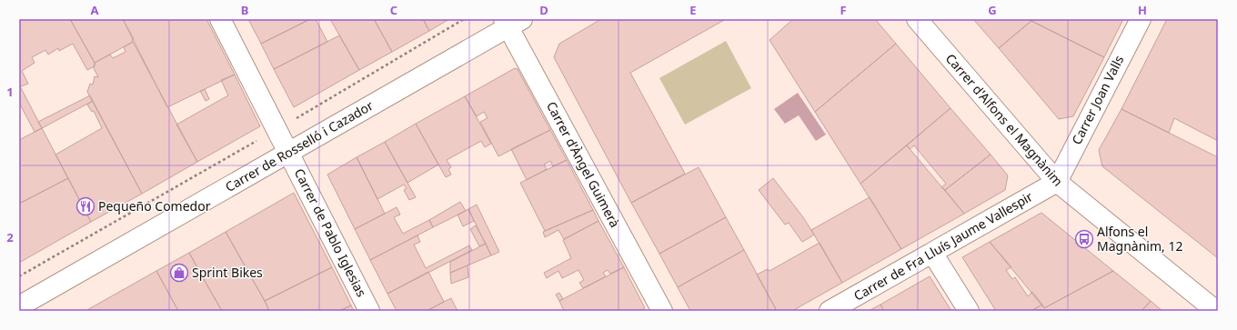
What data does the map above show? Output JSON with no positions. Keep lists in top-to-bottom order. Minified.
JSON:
{"streets":{"street":["Carrer Joan Valls","Carrer d'Alfons el Magnànim","Carrer de Rosselló i Cazador","Carrer d'Àngel Guimerà","Carrer de Pablo Iglesias","Carrer de Fra Lluís Jaume Vallespir"]},"crossings":[["Carrer Joan Valls","Carrer d'Alfons el Magnànim"],["Carrer Joan Valls","Carrer de Fra Lluís Jaume Vallespir"],["Carrer d'Alfons el Magnànim","Carrer de Fra Lluís Jaume Vallespir"],["Carrer de Rosselló i Cazador","Carrer d'Àngel Guimerà"],["Carrer de Rosselló i Cazador","Carrer de Pablo Iglesias"]],"places":{"restaurant":["Pequeño Comedor"],"bus stop":["Alfons el Magnànim, 12"],"shop":["Sprint Bikes"]},"grid":{"columns":["A","B","C","D","E","F","G","H"],"rows":["1","2"]}}
